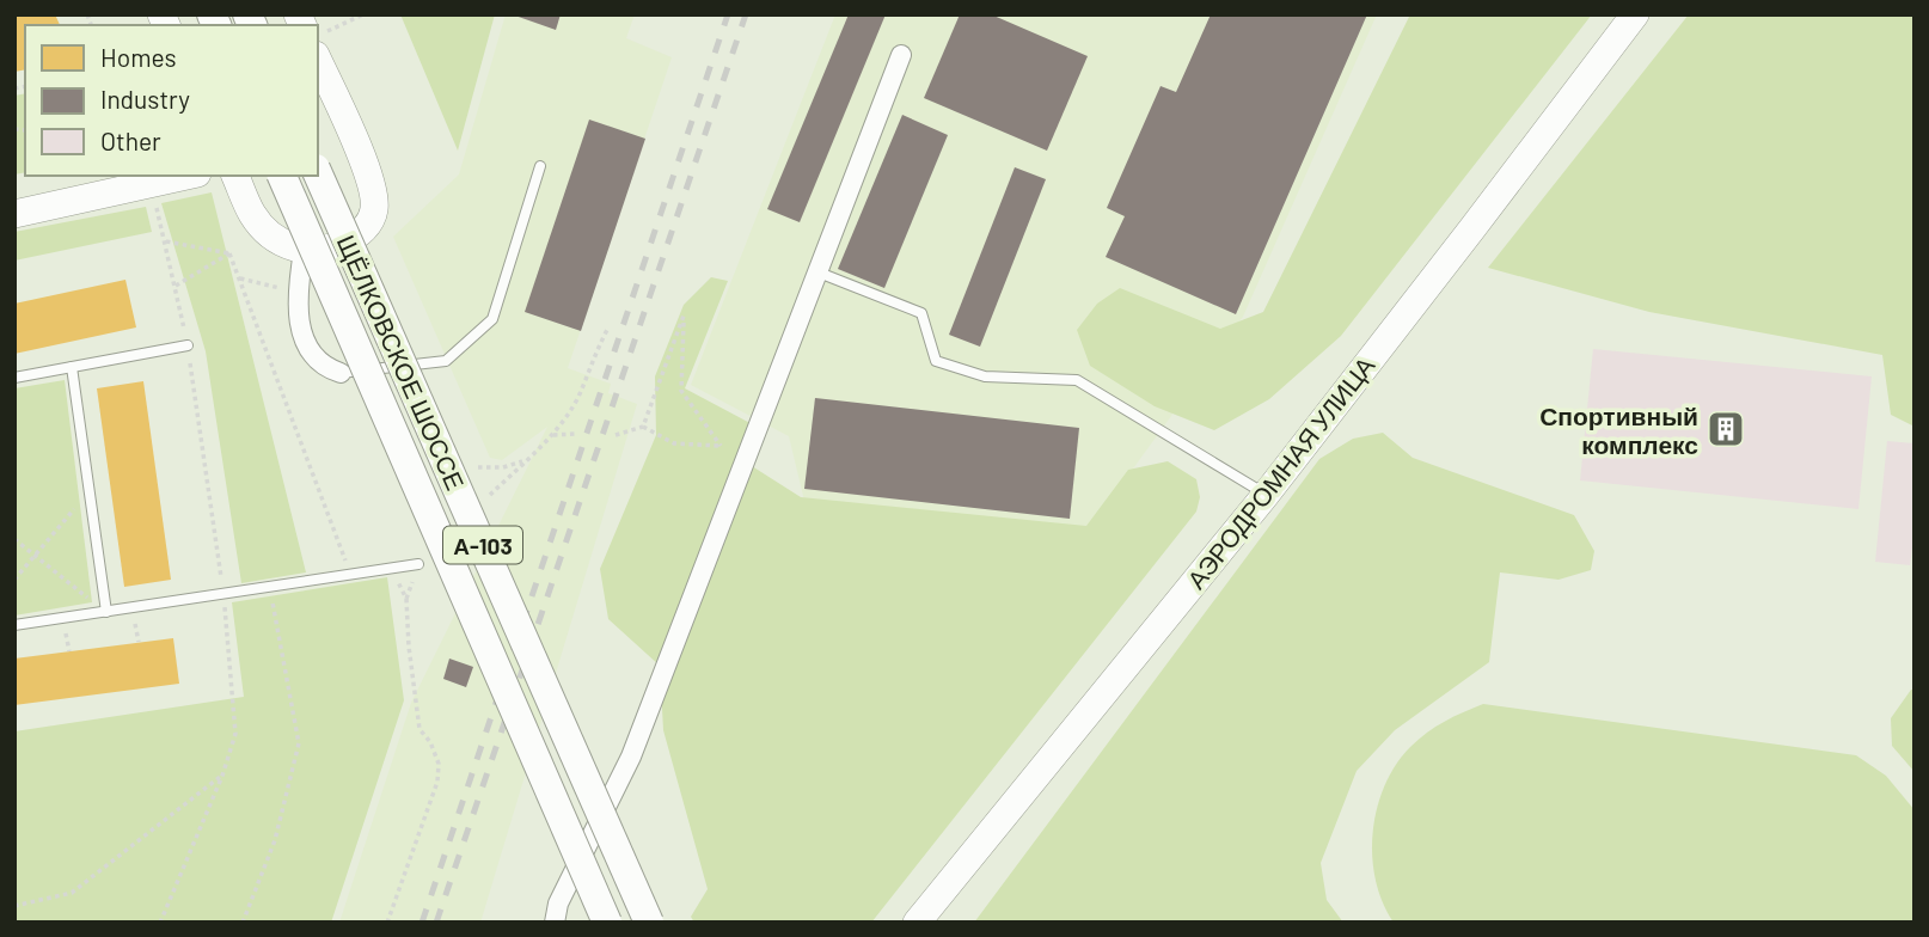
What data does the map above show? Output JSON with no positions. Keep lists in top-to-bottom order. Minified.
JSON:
{"streets":{"main road":["ЩЁЛКОВСКОЕ ШОССЕ","А-103"],"street":["АЭРОДРОМНАЯ УЛИЦА"]},"places":{"building":["Спортивный комплекс"]},"legend":["Homes","Industry","Other"]}
